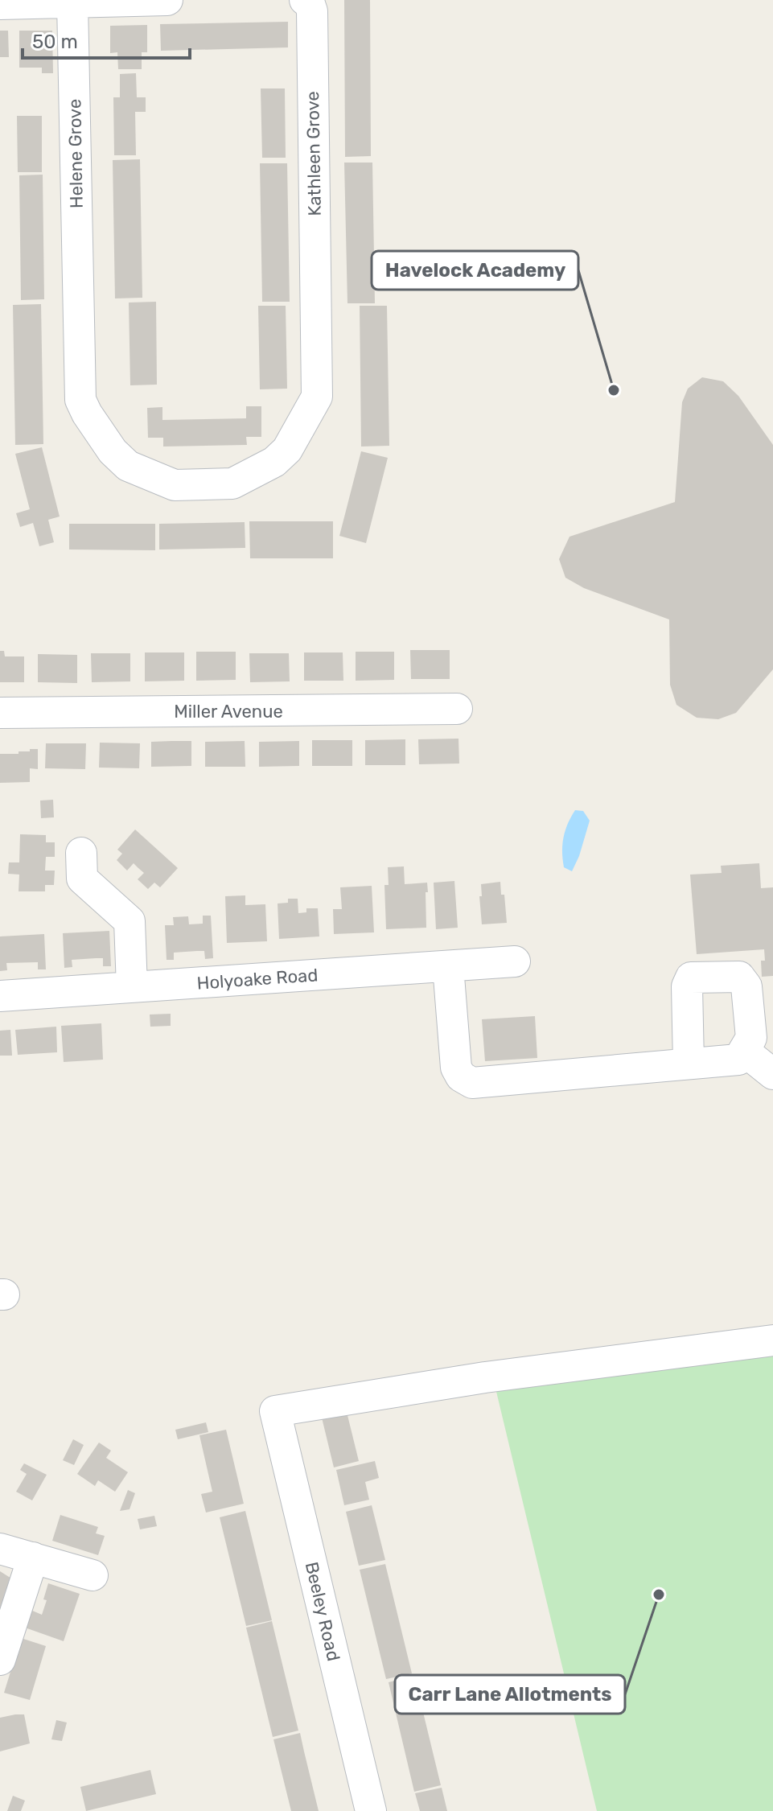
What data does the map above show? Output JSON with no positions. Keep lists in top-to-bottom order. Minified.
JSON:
{"streets":{"street":["Helene Grove","Kathleen Grove","Miller Avenue","Holyoake Road","Beeley Road"]},"crossings":[["Helene Grove","Kathleen Grove"]],"places":["Havelock Academy","Carr Lane Allotments"],"scale_bar":"50 m"}
